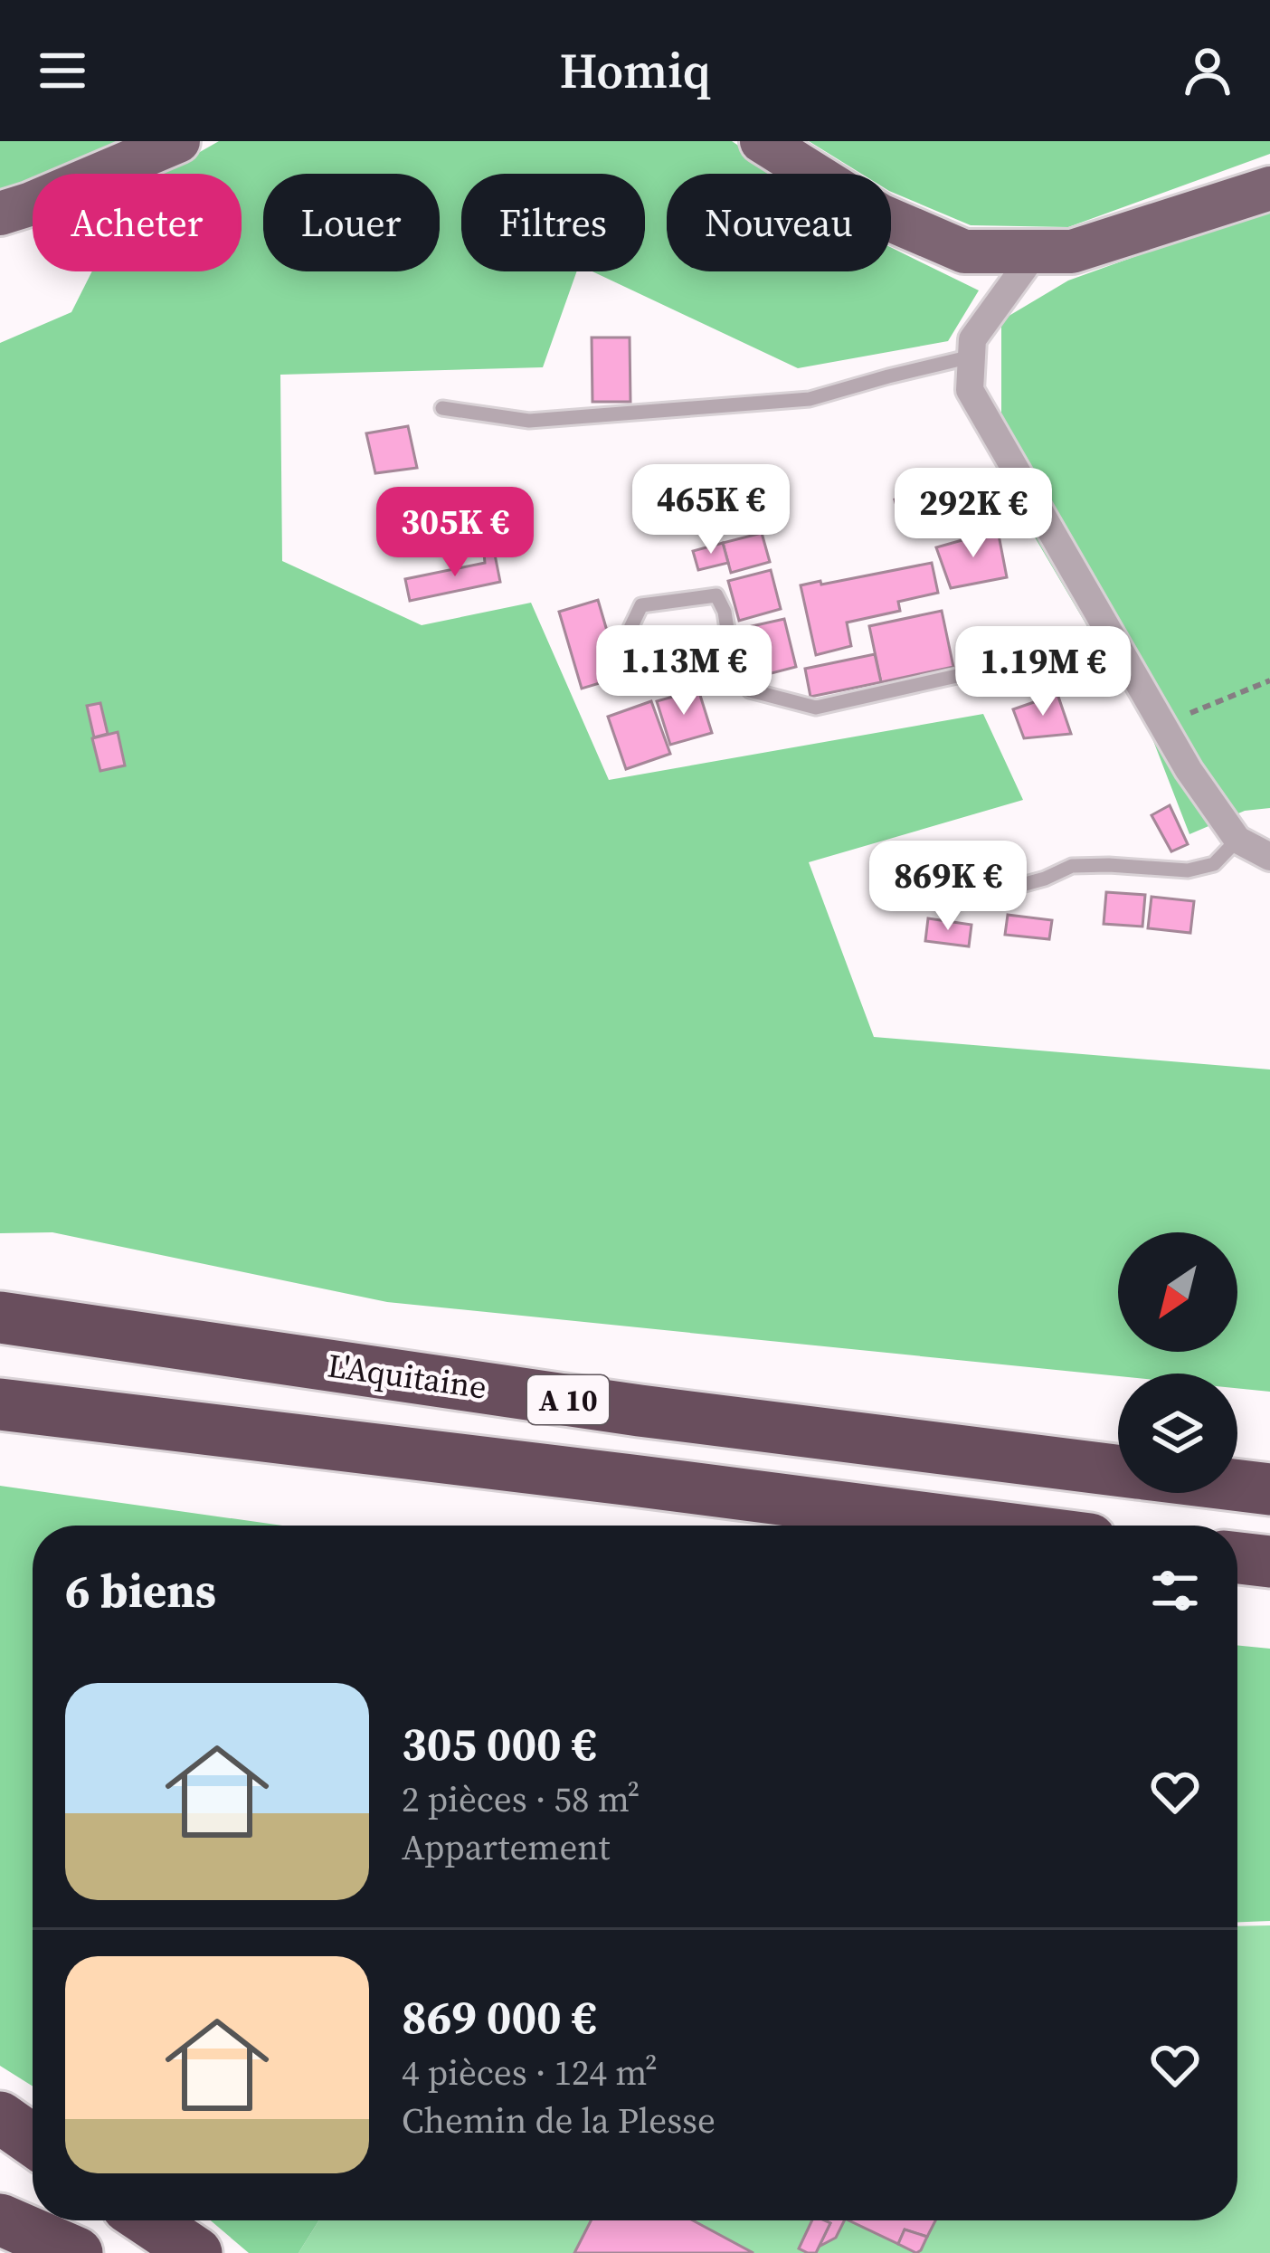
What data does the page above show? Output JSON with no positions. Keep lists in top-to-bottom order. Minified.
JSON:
{"streets":{"highway":["L'Aquitaine","A 10"]},"north":"bottom left","page":{"header":"Homiq","chip":["Acheter","Louer","Filtres","Nouveau"],"price":["465K €","292K €","305K €","1.13M €","1.19M €","869K €"],"heading":"6 biens","list":[{"name":"305 000 €","note":"2 pièces · 58 m² · Appartement"},{"name":"869 000 €","note":"4 pièces · 124 m² · Chemin de la Plesse"}]}}
